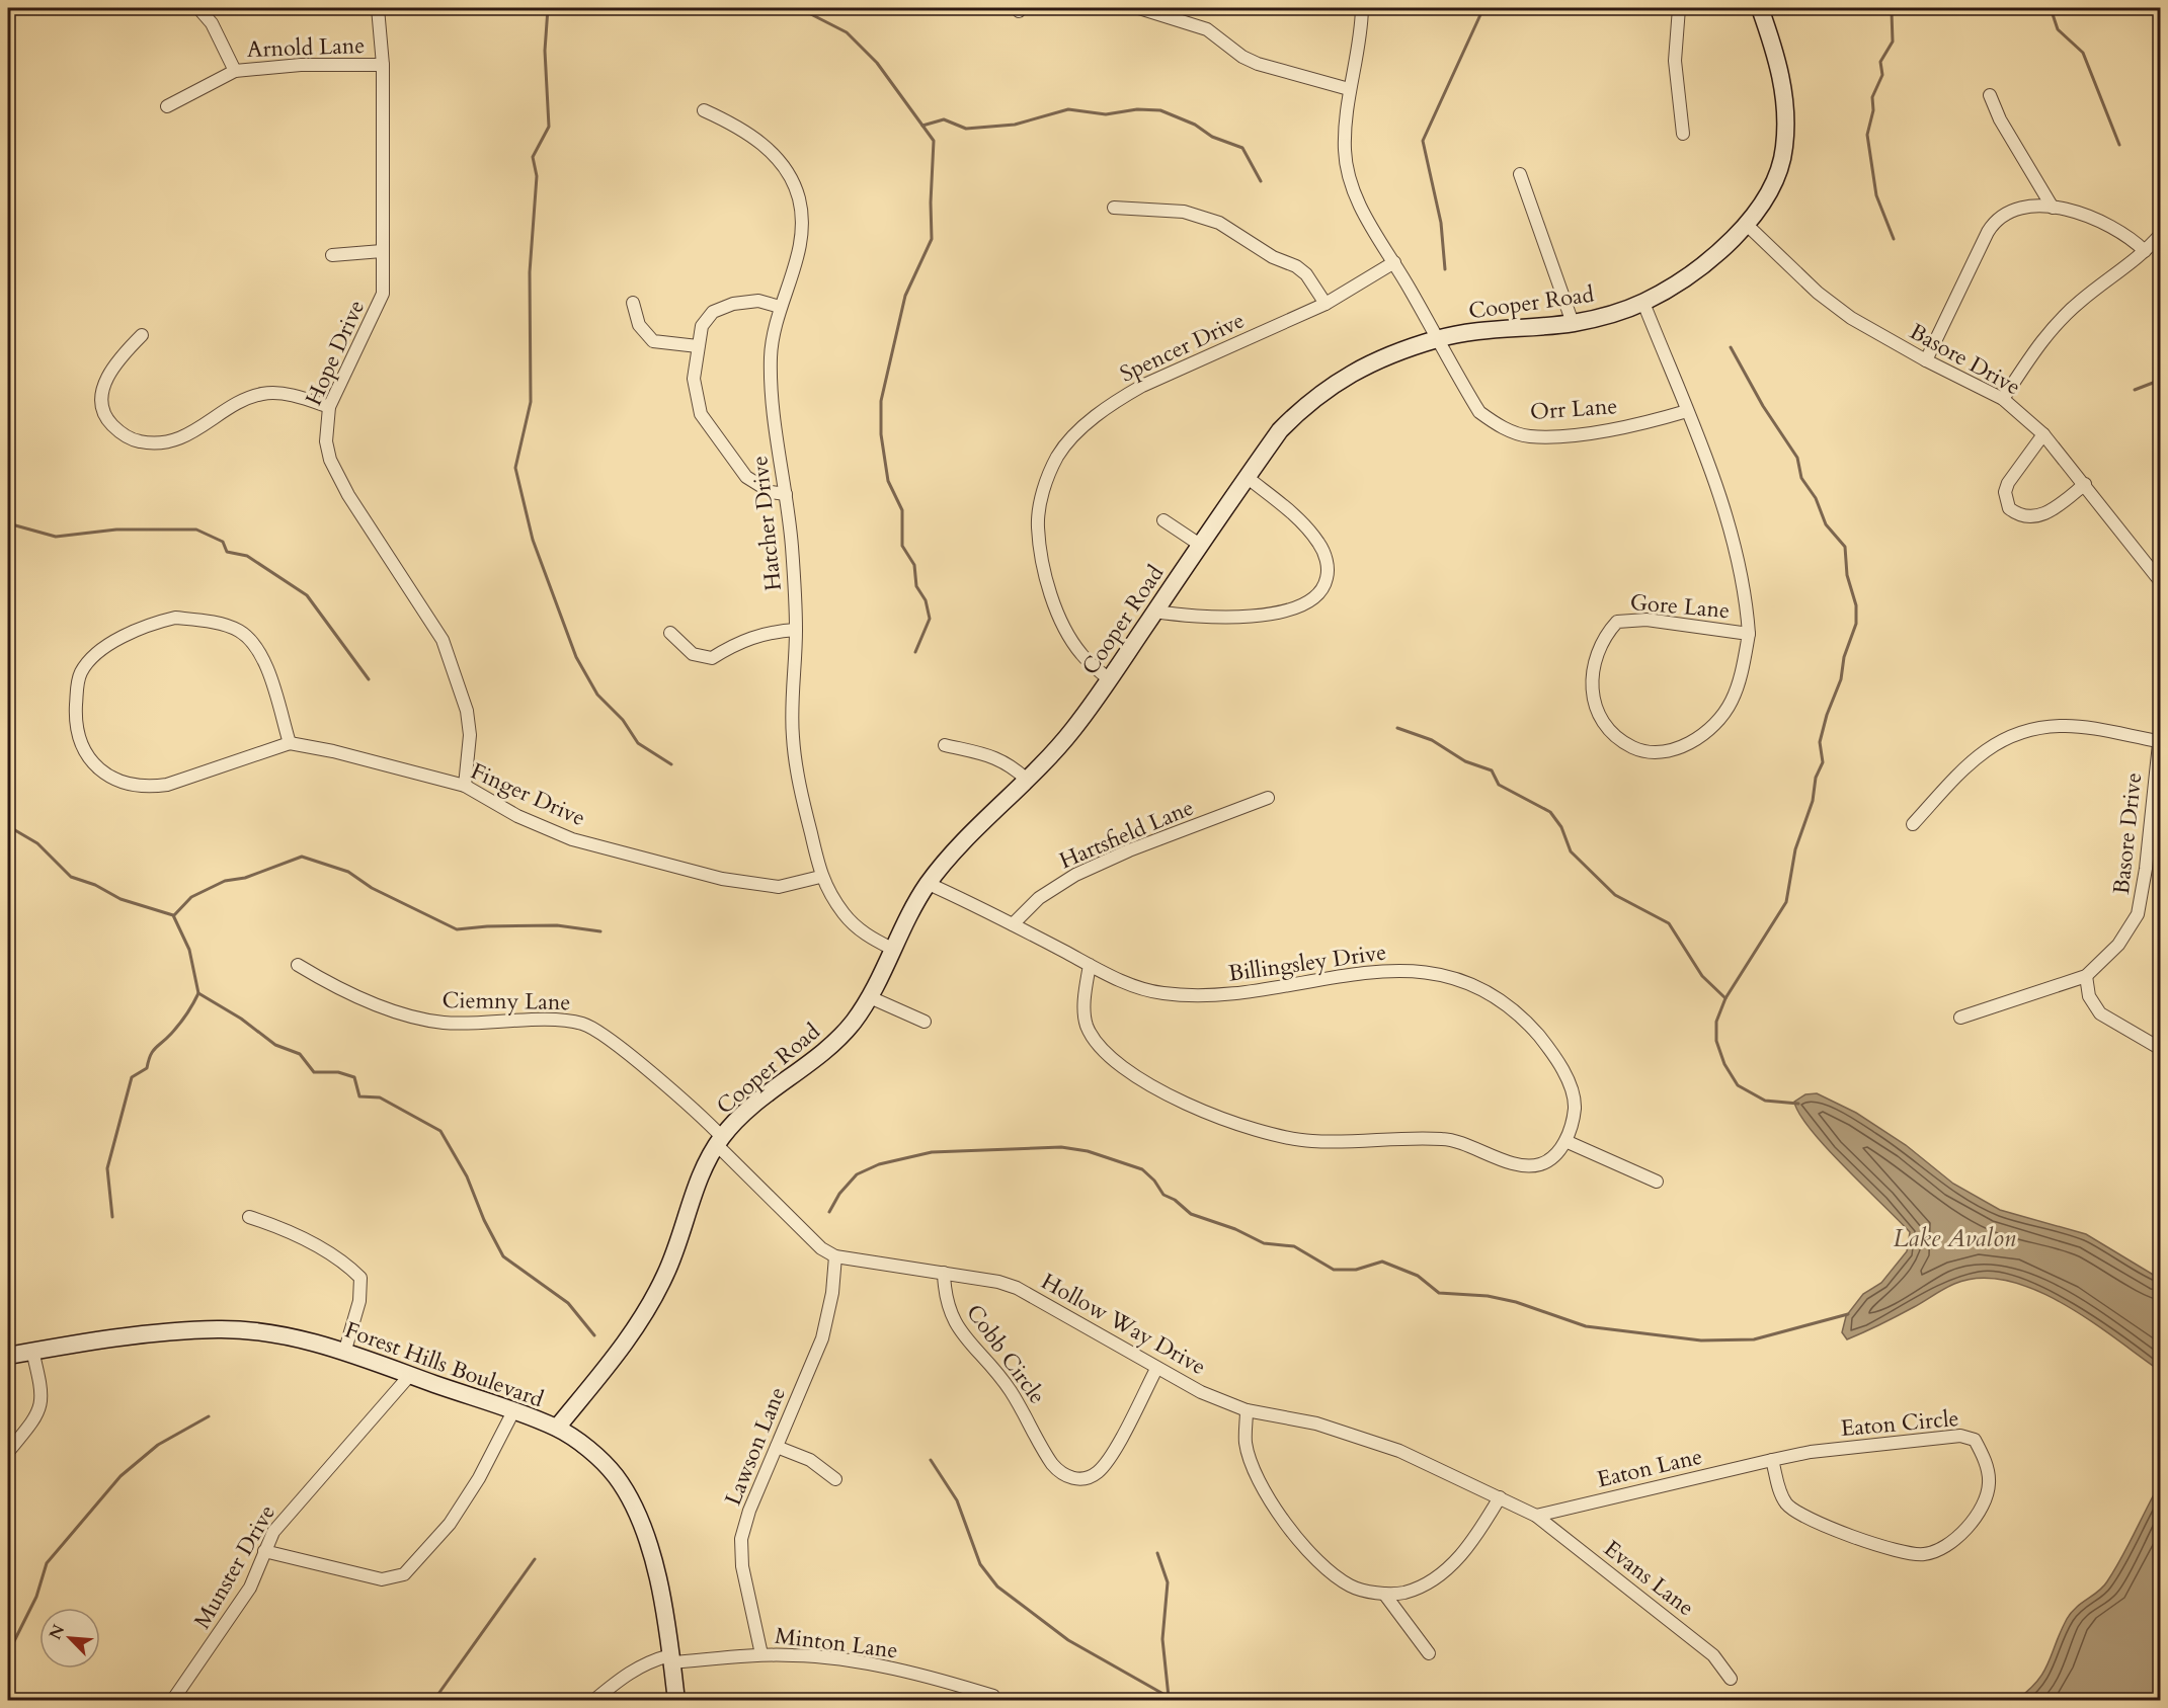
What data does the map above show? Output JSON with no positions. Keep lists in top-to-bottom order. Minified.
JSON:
{"streets":{"street":["Arnold Lane","Cooper Road","Spencer Drive","Hope Drive","Basore Drive","Orr Lane","Hatcher Drive","Gore Lane","Finger Drive","Hartsfield Lane","Billingsley Drive","Ciemny Lane","Hollow Way Drive","Cobb Circle","Forest Hills Boulevard","Eaton Circle","Lawson Lane","Eaton Lane","Munster Drive","Evans Lane","Minton Lane"]},"crossings":[["Arnold Lane","Hope Drive"],["Cooper Road","Spencer Drive"],["Cooper Road","Basore Drive"],["Cooper Road","Orr Lane"],["Cooper Road","Hatcher Drive"],["Cooper Road","Gore Lane"],["Cooper Road","Billingsley Drive"],["Cooper Road","Ciemny Lane"],["Cooper Road","Hollow Way Drive"],["Cooper Road","Forest Hills Boulevard"],["Spencer Drive","Orr Lane"],["Hope Drive","Finger Drive"],["Orr Lane","Gore Lane"],["Hatcher Drive","Finger Drive"],["Hartsfield Lane","Billingsley Drive"],["Ciemny Lane","Hollow Way Drive"],["Hollow Way Drive","Cobb Circle"],["Hollow Way Drive","Lawson Lane"],["Hollow Way Drive","Eaton Lane"],["Hollow Way Drive","Evans Lane"],["Forest Hills Boulevard","Munster Drive"],["Forest Hills Boulevard","Minton Lane"],["Eaton Circle","Eaton Lane"],["Lawson Lane","Minton Lane"],["Eaton Lane","Evans Lane"]],"water":["Lake Avalon"],"north":"top left"}
